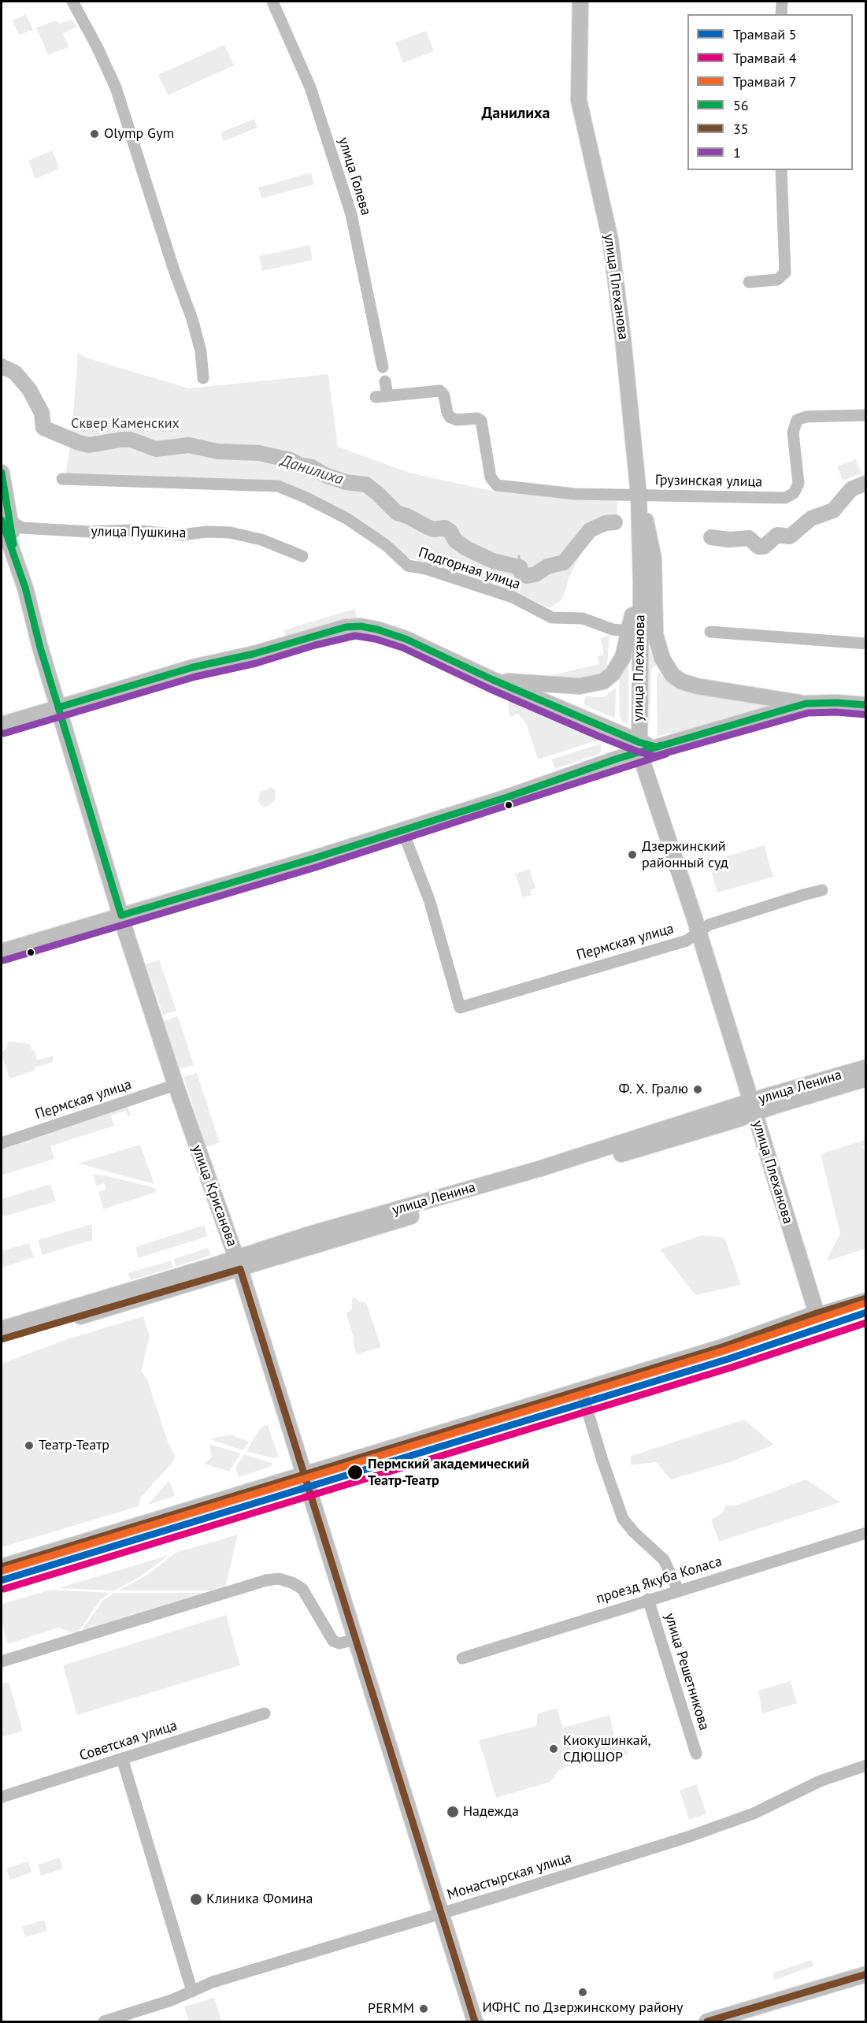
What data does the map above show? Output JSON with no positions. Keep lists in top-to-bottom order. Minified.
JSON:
{"streets":{"main road":["улица Плеханова","улица Ленина","улица Крисанова"],"street":["улица Голева","Грузинская улица","улица Пушкина","Подгорная улица","Пермская улица","проезд Якуба Коласа","улица Решетникова","Советская улица","Монастырская улица"]},"crossings":[["улица Плеханова","Грузинская улица"],["улица Плеханова","Пермская улица"],["улица Плеханова","улица Ленина"],["улица Пушкина","улица Крисанова"],["Пермская улица","улица Крисанова"],["улица Ленина","улица Крисанова"],["улица Крисанова","Монастырская улица"],["проезд Якуба Коласа","улица Решетникова"]],"districts":["Данилиха"],"water":["Данилиха"],"parks":["Сквер Каменских"],"places":["Olymp Gym","Дзержинский районный суд","Ф. Х. Гралю","Театр-Театр","Пермский академический Театр-Театр","Киокушинкай, СДЮШОР","Надежда","Клиника Фомина","ИФНС по Дзержинскому району","PERMM"],"lines":["transit line 56","transit line 1","transit line 35","tram line 7","tram line 5","tram line 4"],"legend":["Трамвай 5","Трамвай 4","Трамвай 7","56","35","1"]}
